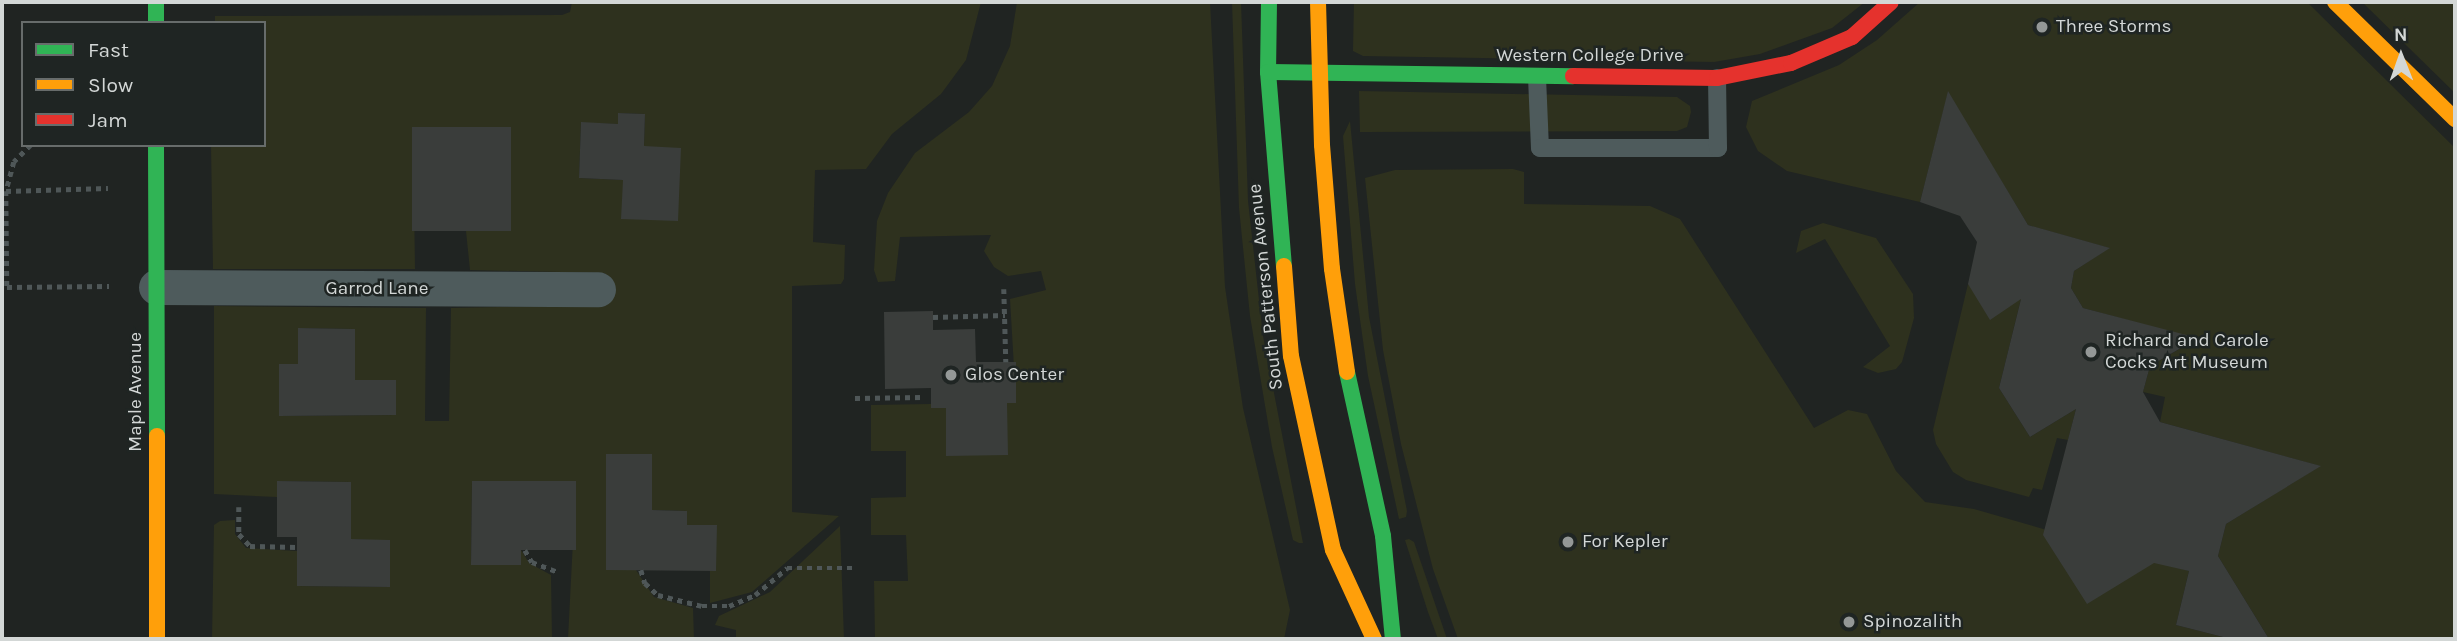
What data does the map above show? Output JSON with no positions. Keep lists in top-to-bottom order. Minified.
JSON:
{"streets":{"main road":["Western College Drive","South Patterson Avenue","Maple Avenue"],"street":["Garrod Lane"]},"crossings":[["Western College Drive","South Patterson Avenue"],["Garrod Lane","Maple Avenue"]],"places":["Three Storms","Richard and Carole Cocks Art Museum","Glos Center","For Kepler","Spinozalith"],"legend":["Fast","Slow","Jam"],"north":"top"}
